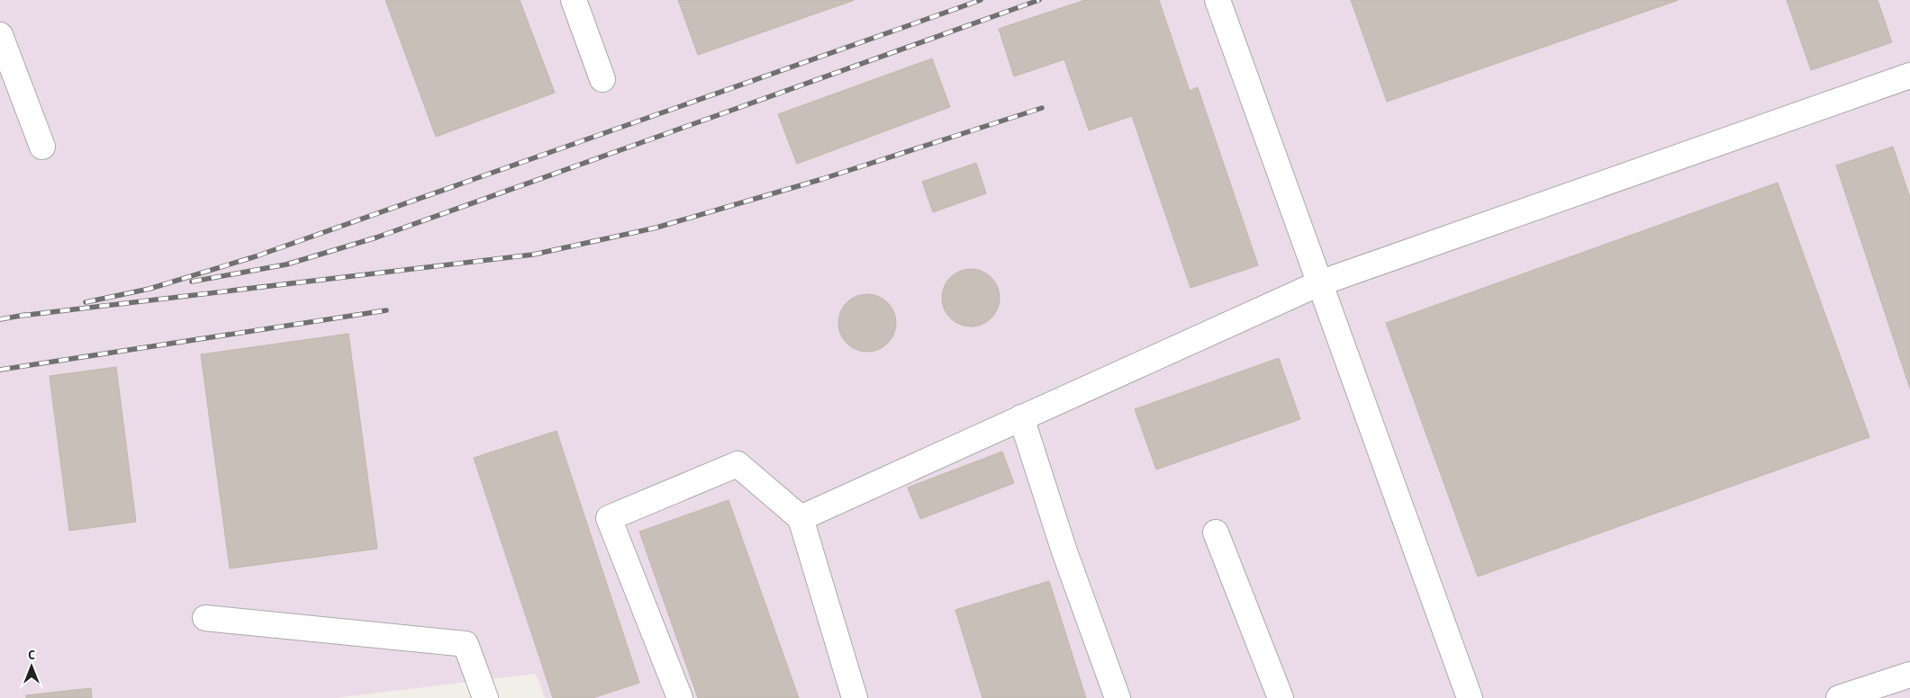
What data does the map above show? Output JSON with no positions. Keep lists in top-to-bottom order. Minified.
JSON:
{"north":"top"}
